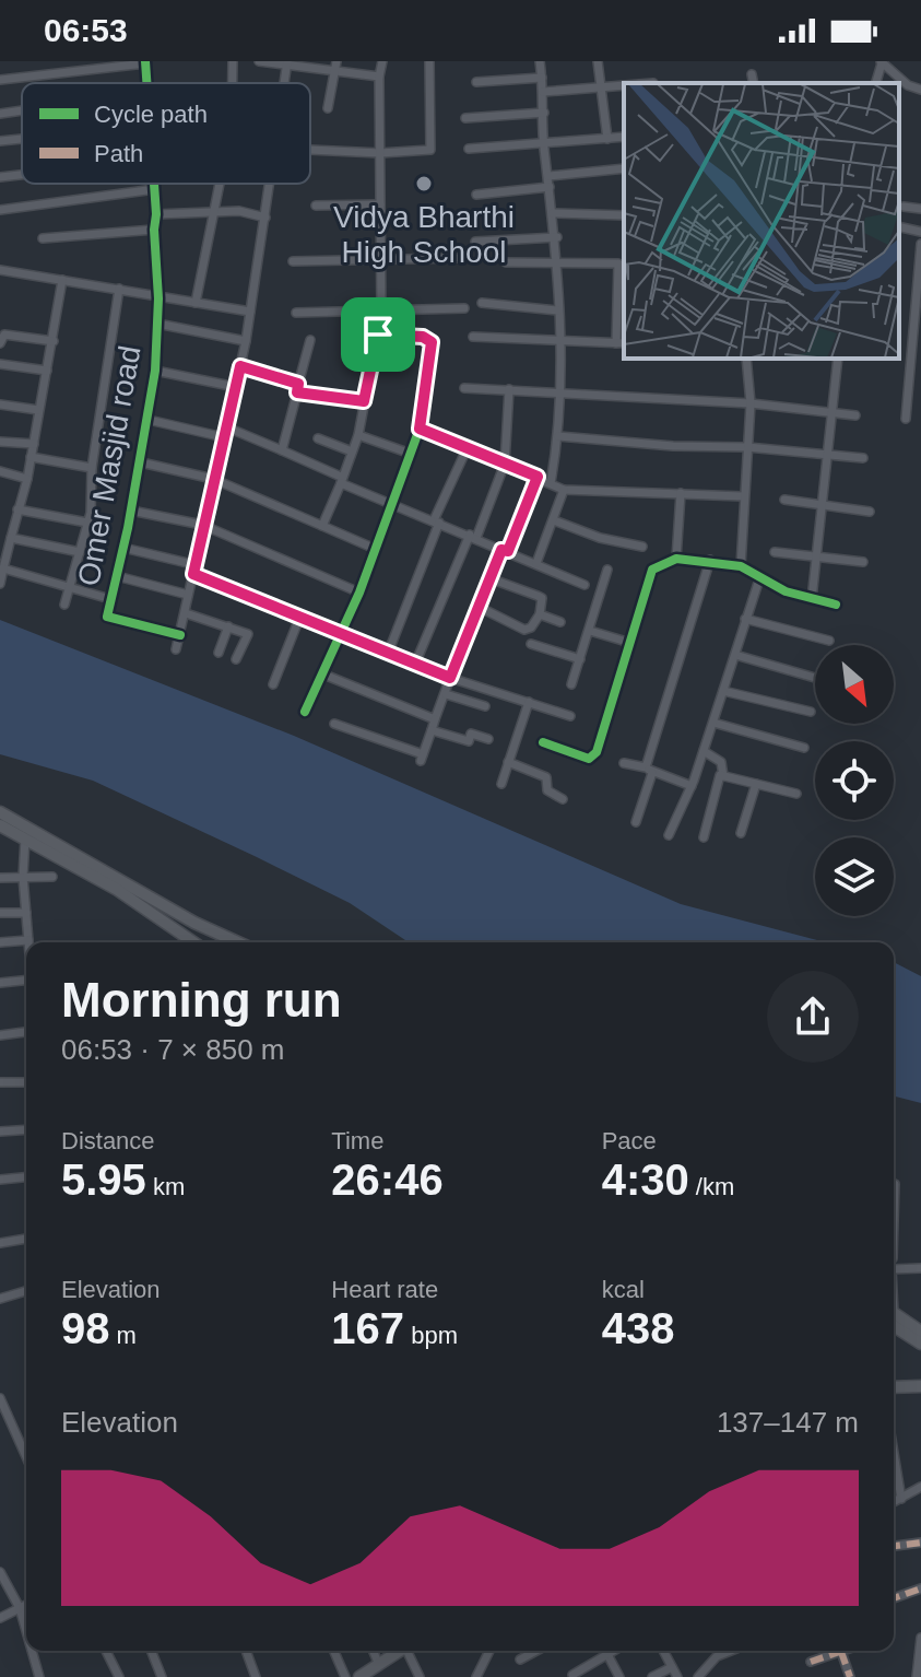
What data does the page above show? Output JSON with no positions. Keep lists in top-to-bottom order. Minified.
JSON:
{"streets":{"street":["Omer Masjid road"]},"places":["Vidya Bharthi High School"],"legend":["Cycle path","Path"],"north":"bottom right","page":{"status":"06:53","heading":["Morning run","06:53 · 7 × 850 m"],"stats":[["Distance","5.95 km"],["Time","26:46"],["Pace","4:30 /km"],["Elevation","98 m"],["Heart rate","167 bpm"],["kcal","438"]],"chart":["Elevation","137–147 m"]}}
